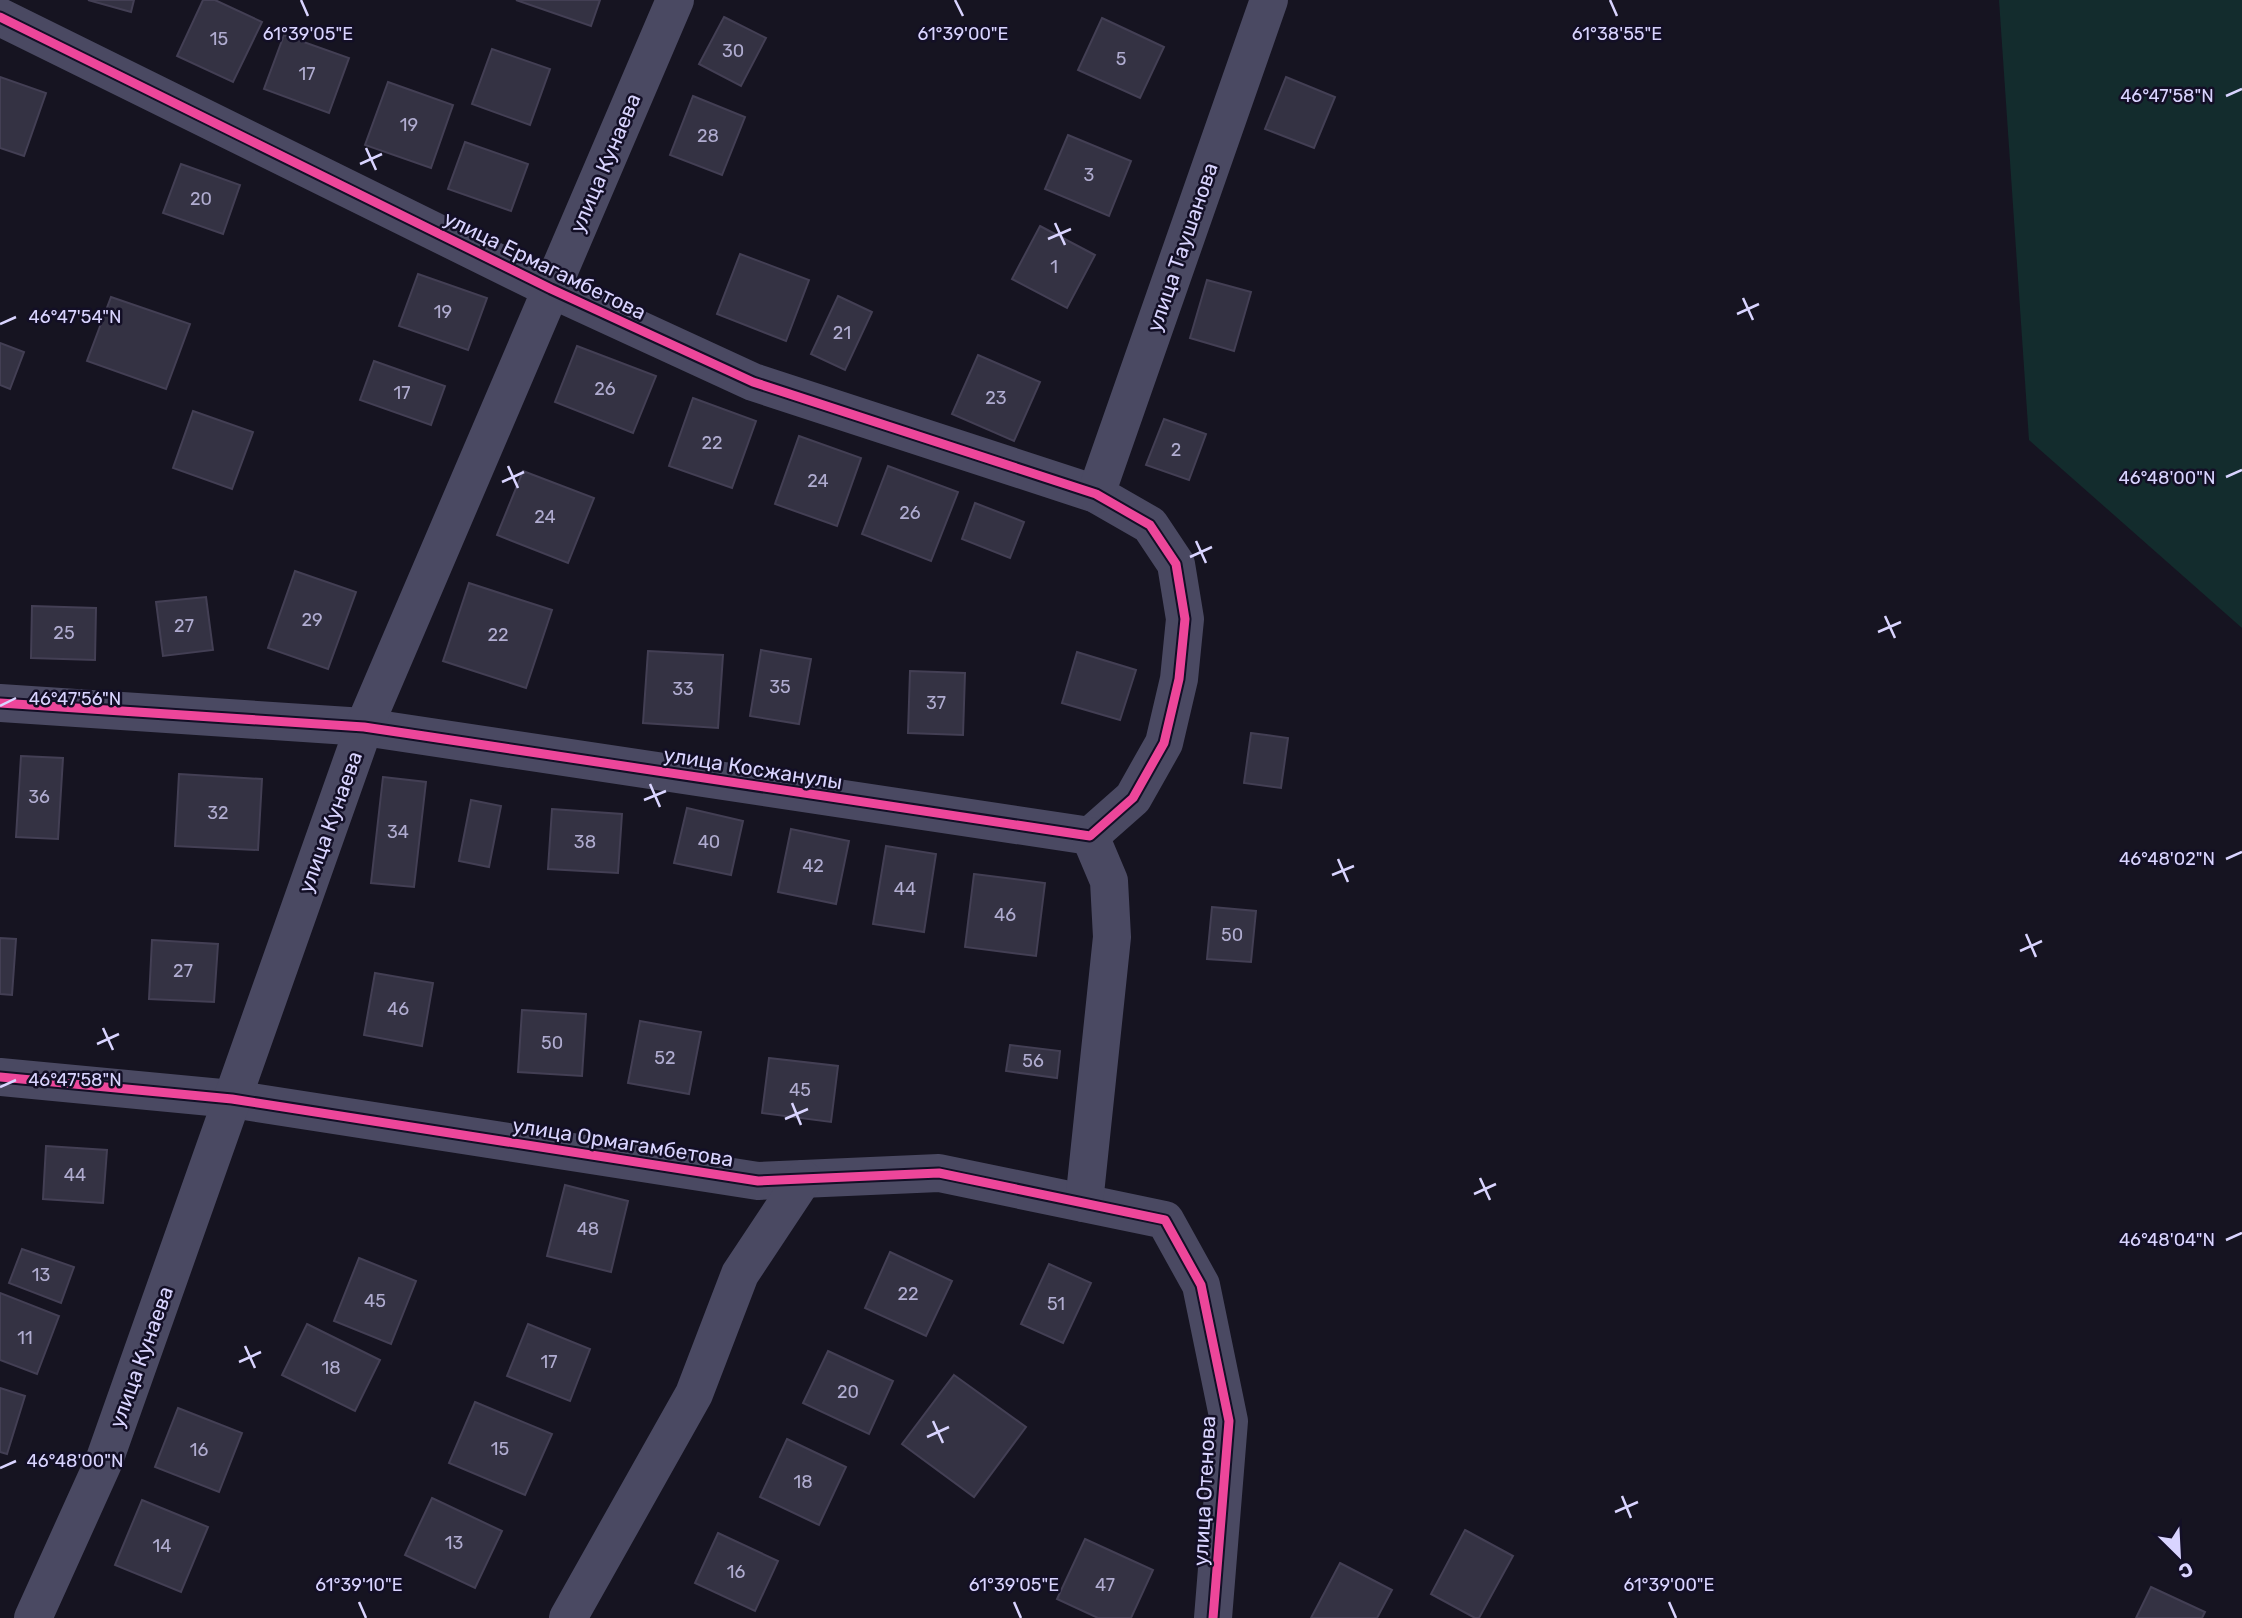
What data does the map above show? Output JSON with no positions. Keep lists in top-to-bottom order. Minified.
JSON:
{"streets":{"street":["улица Кунаева","улица Таушанова","улица Ермагамбетова","улица Косжанулы","улица Ормагамбетова","улица Отенова"]},"crossings":[["улица Кунаева","улица Ермагамбетова"],["улица Кунаева","улица Косжанулы"],["улица Кунаева","улица Ормагамбетова"],["улица Таушанова","улица Ермагамбетова"],["улица Ормагамбетова","улица Отенова"]],"house_numbers":["15","30","5","17","19","28","3","20","1","19","21","26","17","23","22","2","24","26","24","29","27","25","22","35","33","37","36","32","34","38","40","42","44","46","50","27","46","50","52","56","45","44","48","13","22","45","51","11","17","18","20","15","16","18","13","14","16","47"],"north":"bottom right","coordinates":["61°39'05\"E","61°39'00\"E","61°38'55\"E","46°47'58\"N","46°47'54\"N","46°48'00\"N","46°47'56\"N","46°48'02\"N","46°48'04\"N","61°39'10\"E"]}
